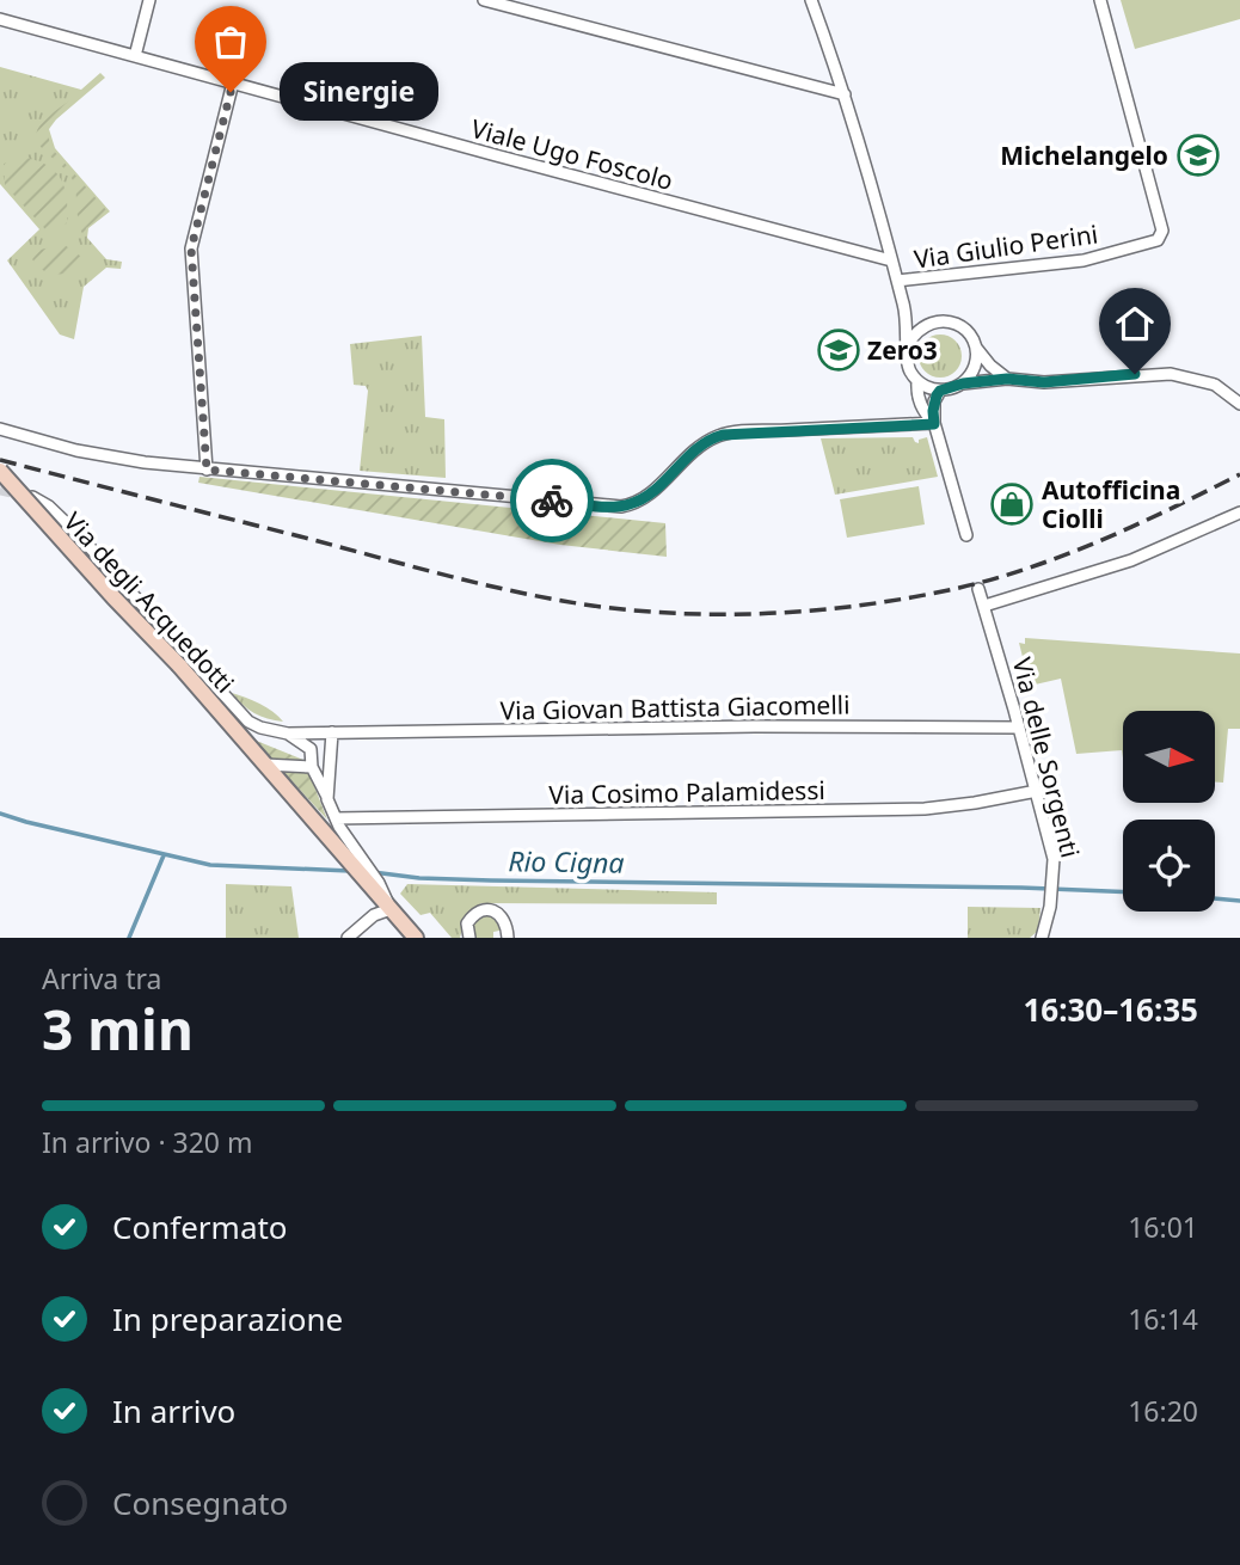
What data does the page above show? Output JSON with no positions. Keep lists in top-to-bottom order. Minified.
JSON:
{"streets":{"main road":["Via degli Acquedotti"],"street":["Viale Ugo Foscolo","Via Giulio Perini","Via Giovan Battista Giacomelli","Via delle Sorgenti","Via Cosimo Palamidessi"]},"crossings":[["Via degli Acquedotti","Via Giovan Battista Giacomelli"],["Via degli Acquedotti","Via Cosimo Palamidessi"],["Via Giovan Battista Giacomelli","Via delle Sorgenti"],["Via delle Sorgenti","Via Cosimo Palamidessi"]],"water":["Rio Cigna"],"places":{"other":["Sinergie"],"school or university":["Michelangelo","Zero3"],"shop":["Autofficina Ciolli"]},"north":"right","page":{"bubble":"Sinergie","heading":["3 min","Arriva tra","16:30–16:35"],"bar":"In arrivo · 320 m","list":[["Confermato","16:01"],["In preparazione","16:14"],["In arrivo","16:20"],"Consegnato"]}}
